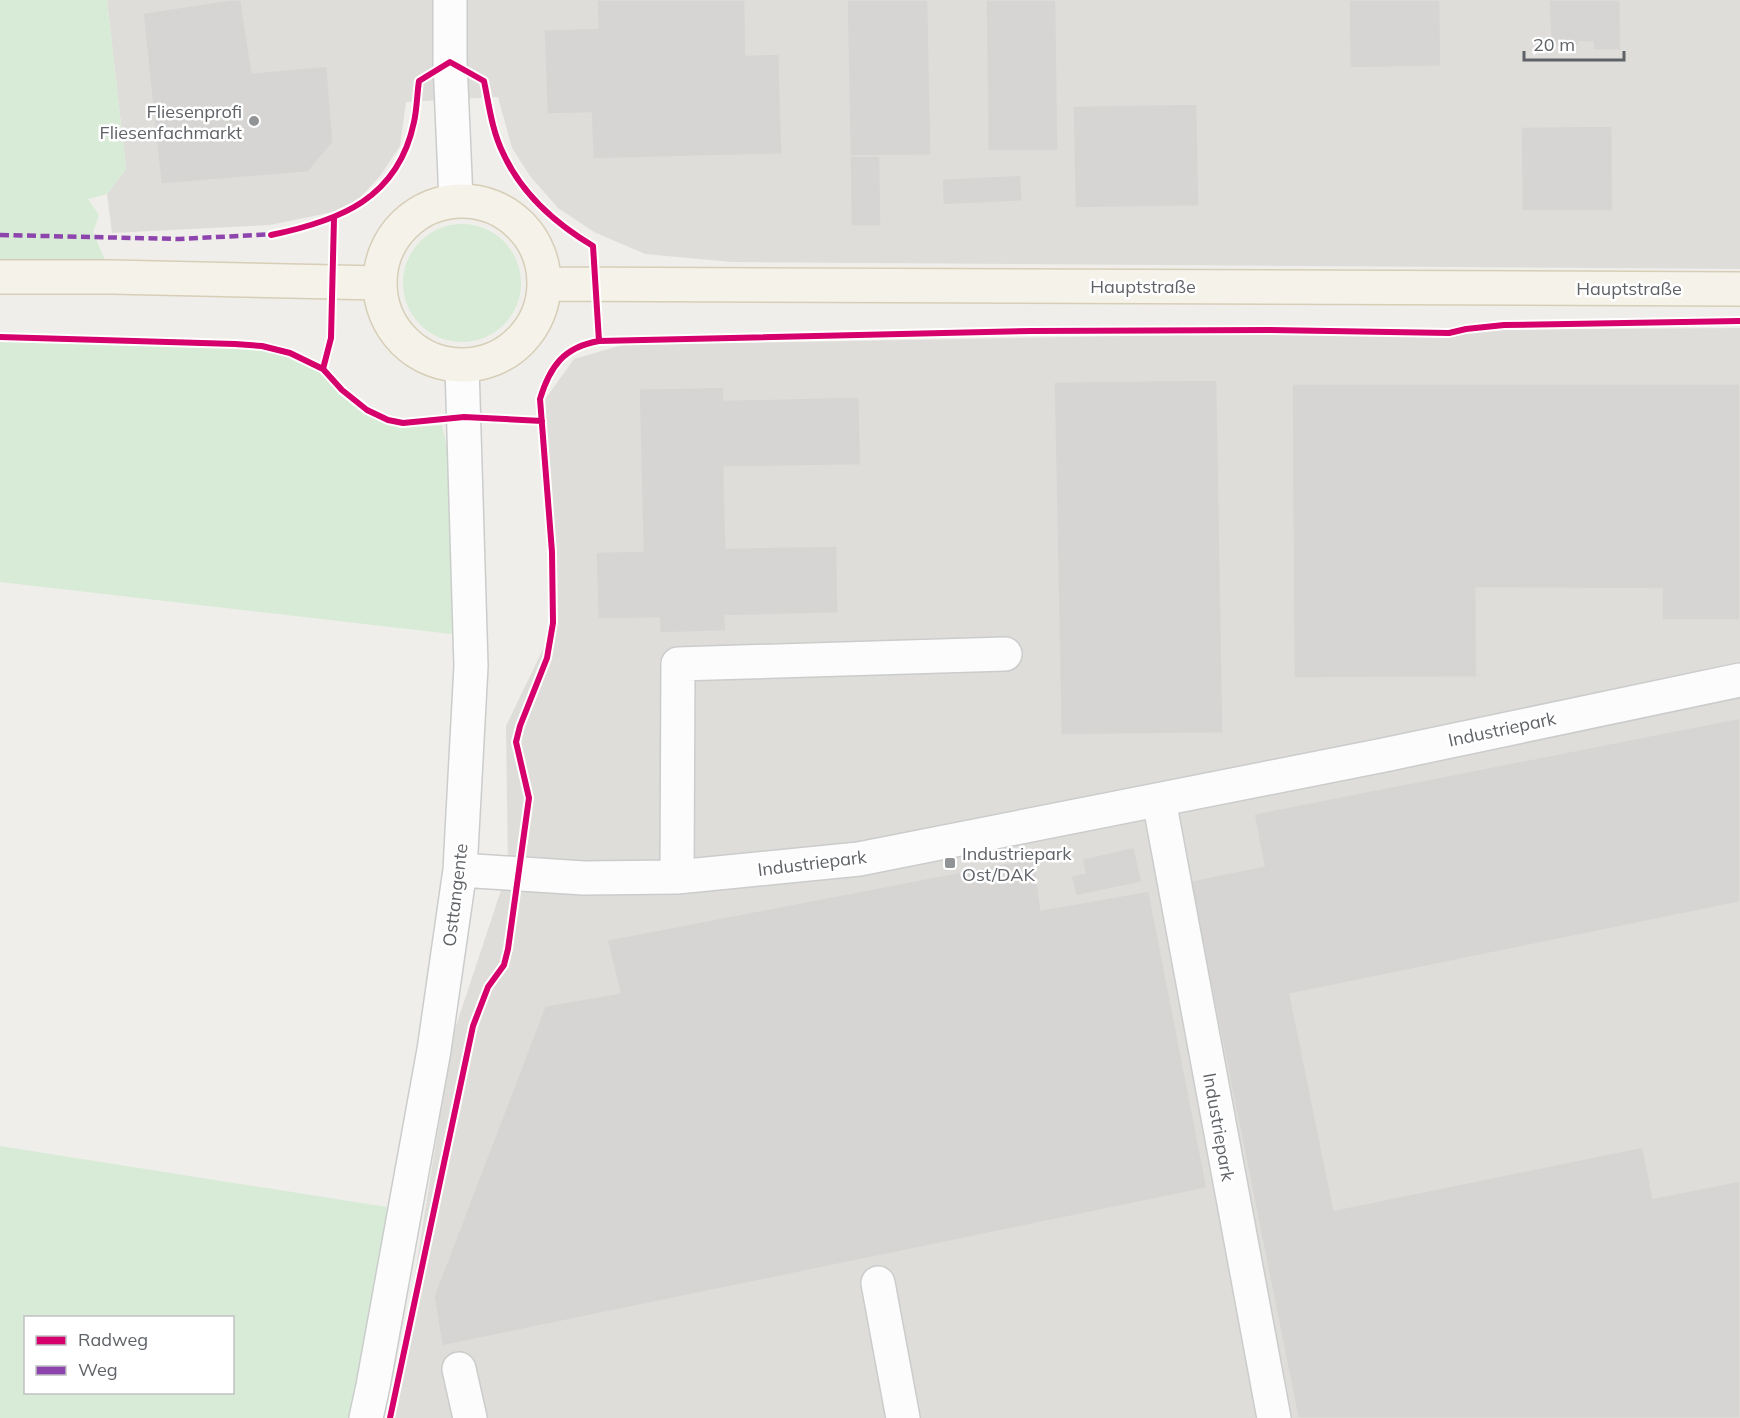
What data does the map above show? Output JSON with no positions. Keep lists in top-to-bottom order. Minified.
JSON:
{"streets":{"main road":["Hauptstraße"],"street":["Industriepark","Osttangente"]},"crossings":[["Hauptstraße","Osttangente"],["Industriepark","Osttangente"]],"places":{"other":["Fliesenprofi Fliesenfachmarkt"],"transit":["Industriepark Ost/DAK"]},"legend":["Radweg","Weg"],"scale_bar":"20 m"}
